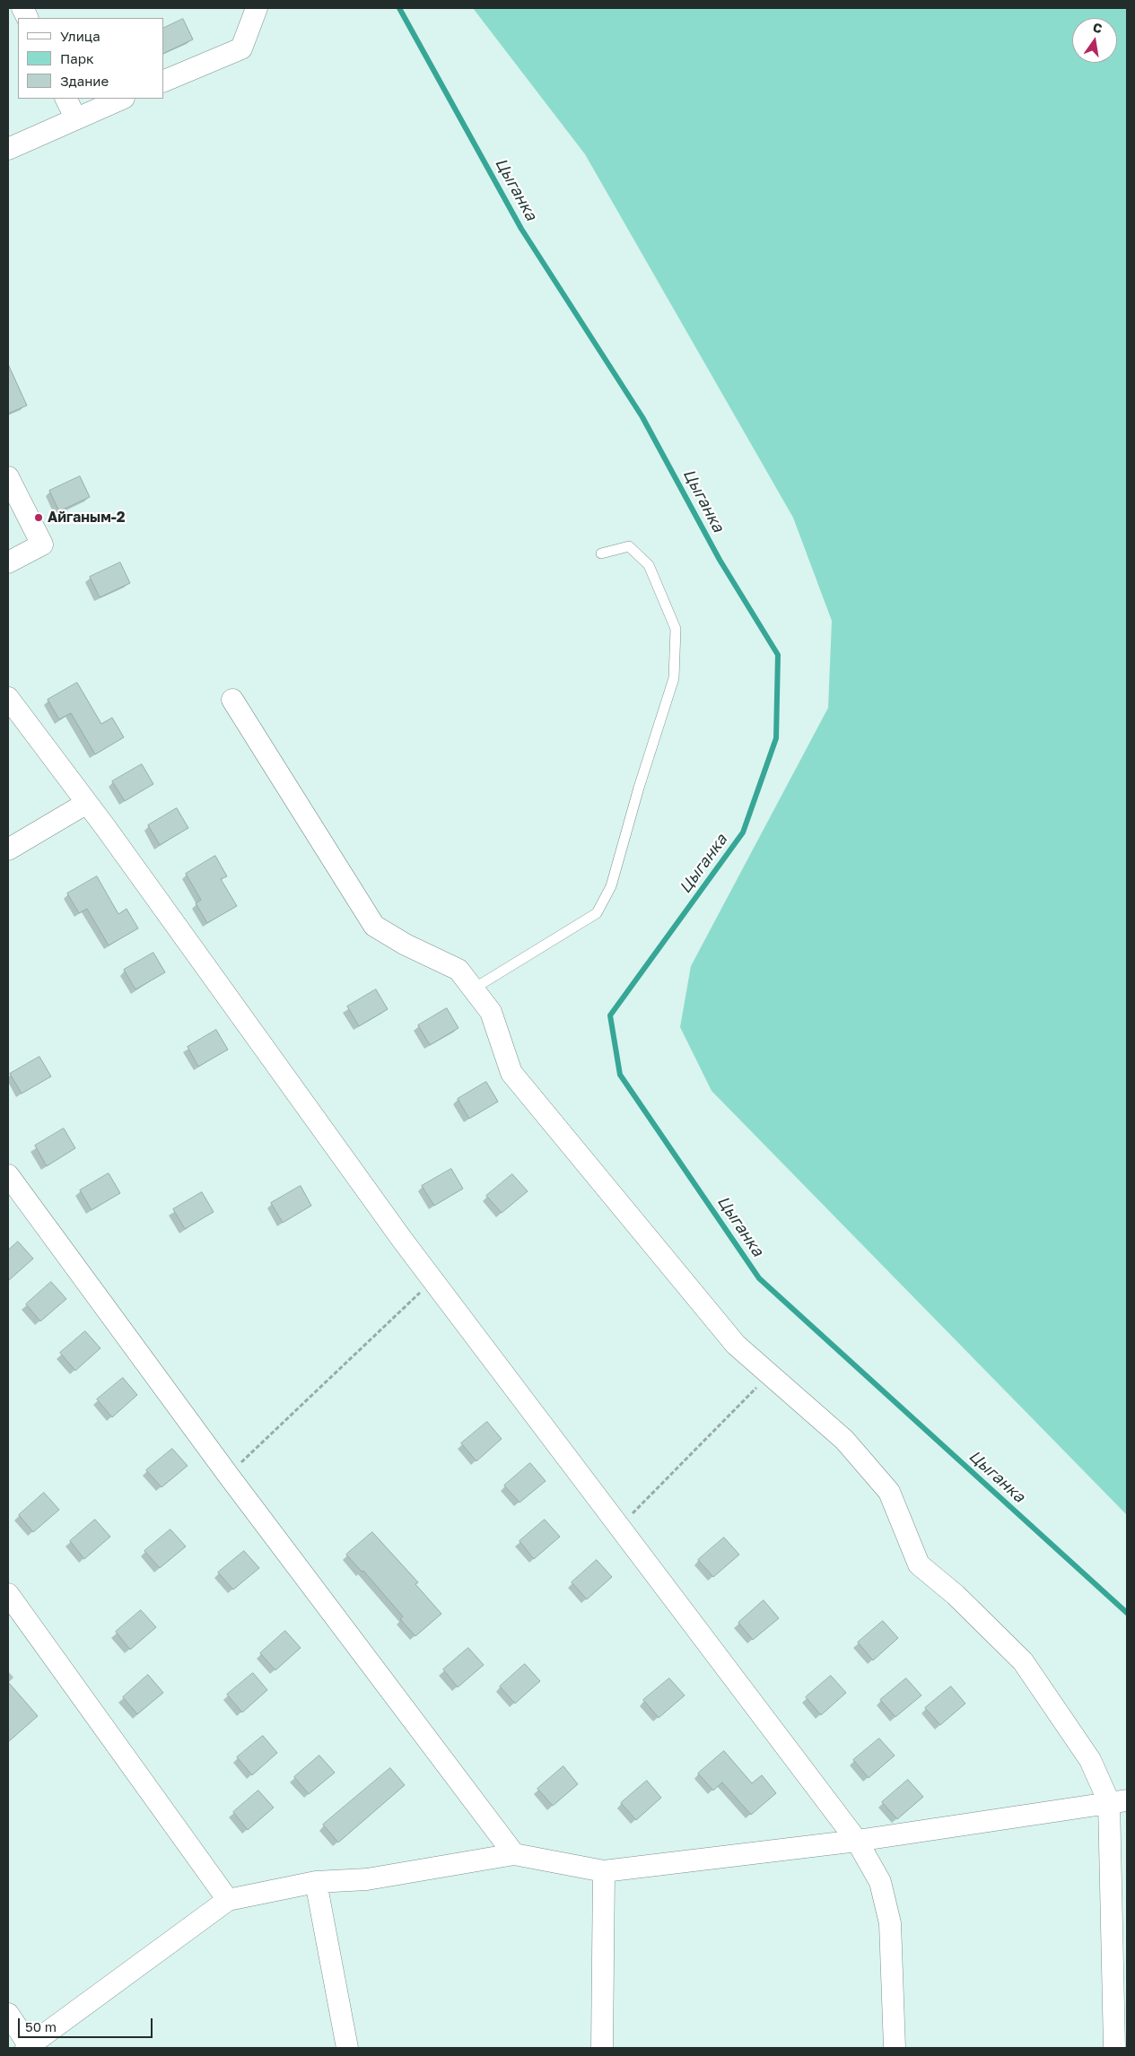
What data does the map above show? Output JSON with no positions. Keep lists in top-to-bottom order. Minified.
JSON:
{"water":["Цыганка"],"places":["Айганым-2"],"legend":["Улица","Парк","Здание"],"scale_bar":"50 m","north":"top"}
